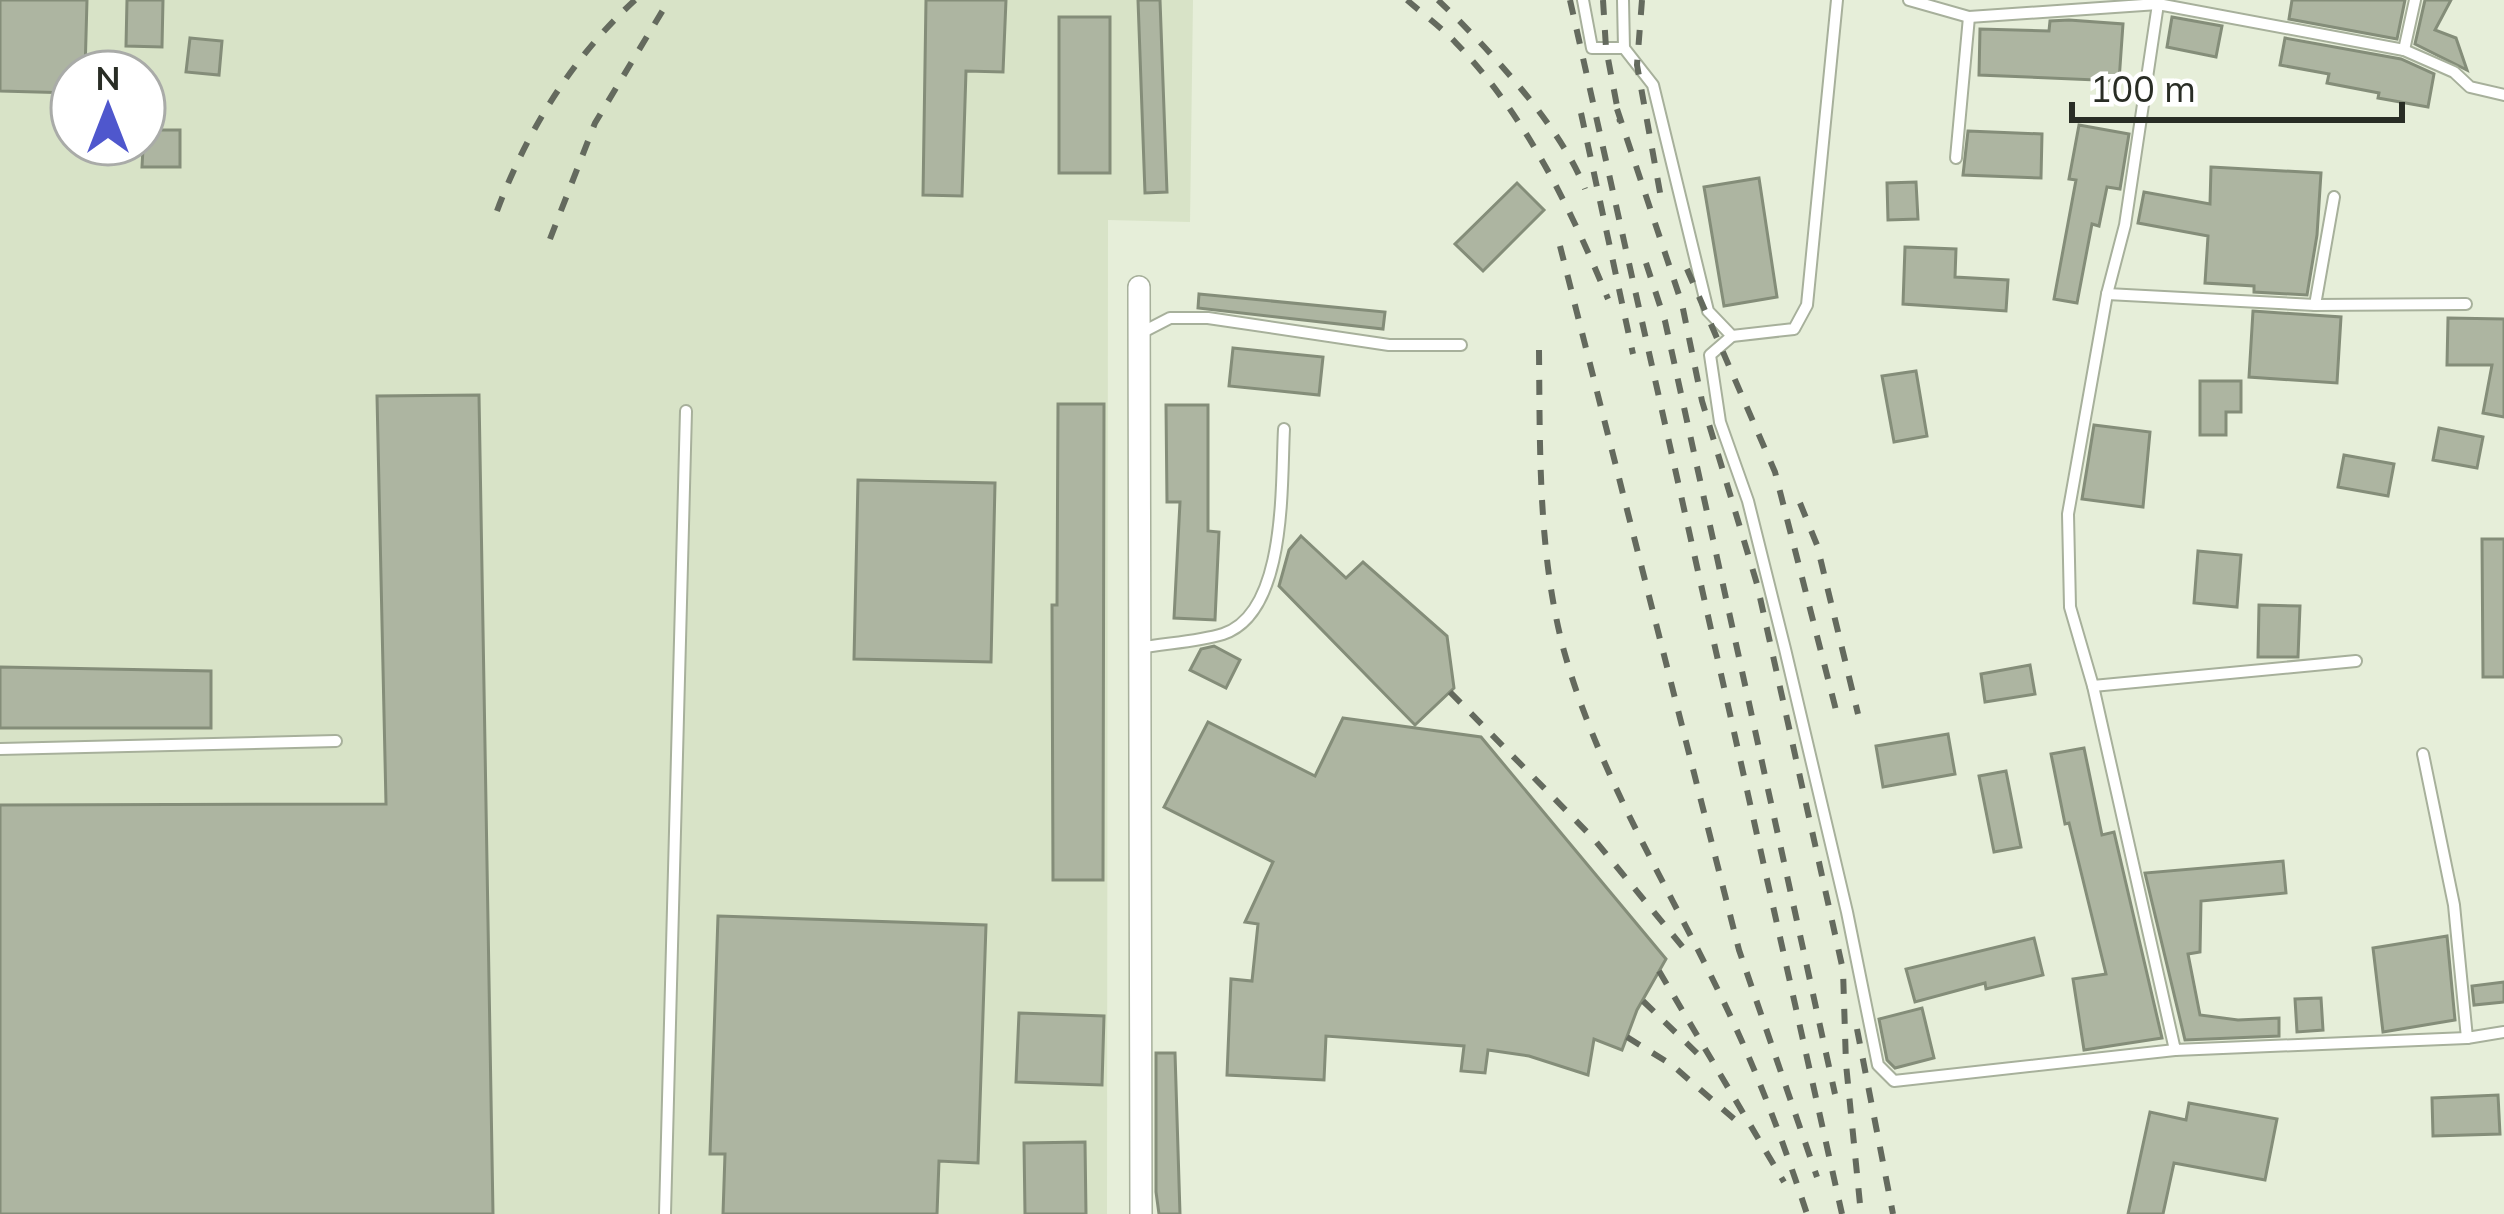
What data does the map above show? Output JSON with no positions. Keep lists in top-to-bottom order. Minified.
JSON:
{"scale_bar":"100 m","north":"top"}
